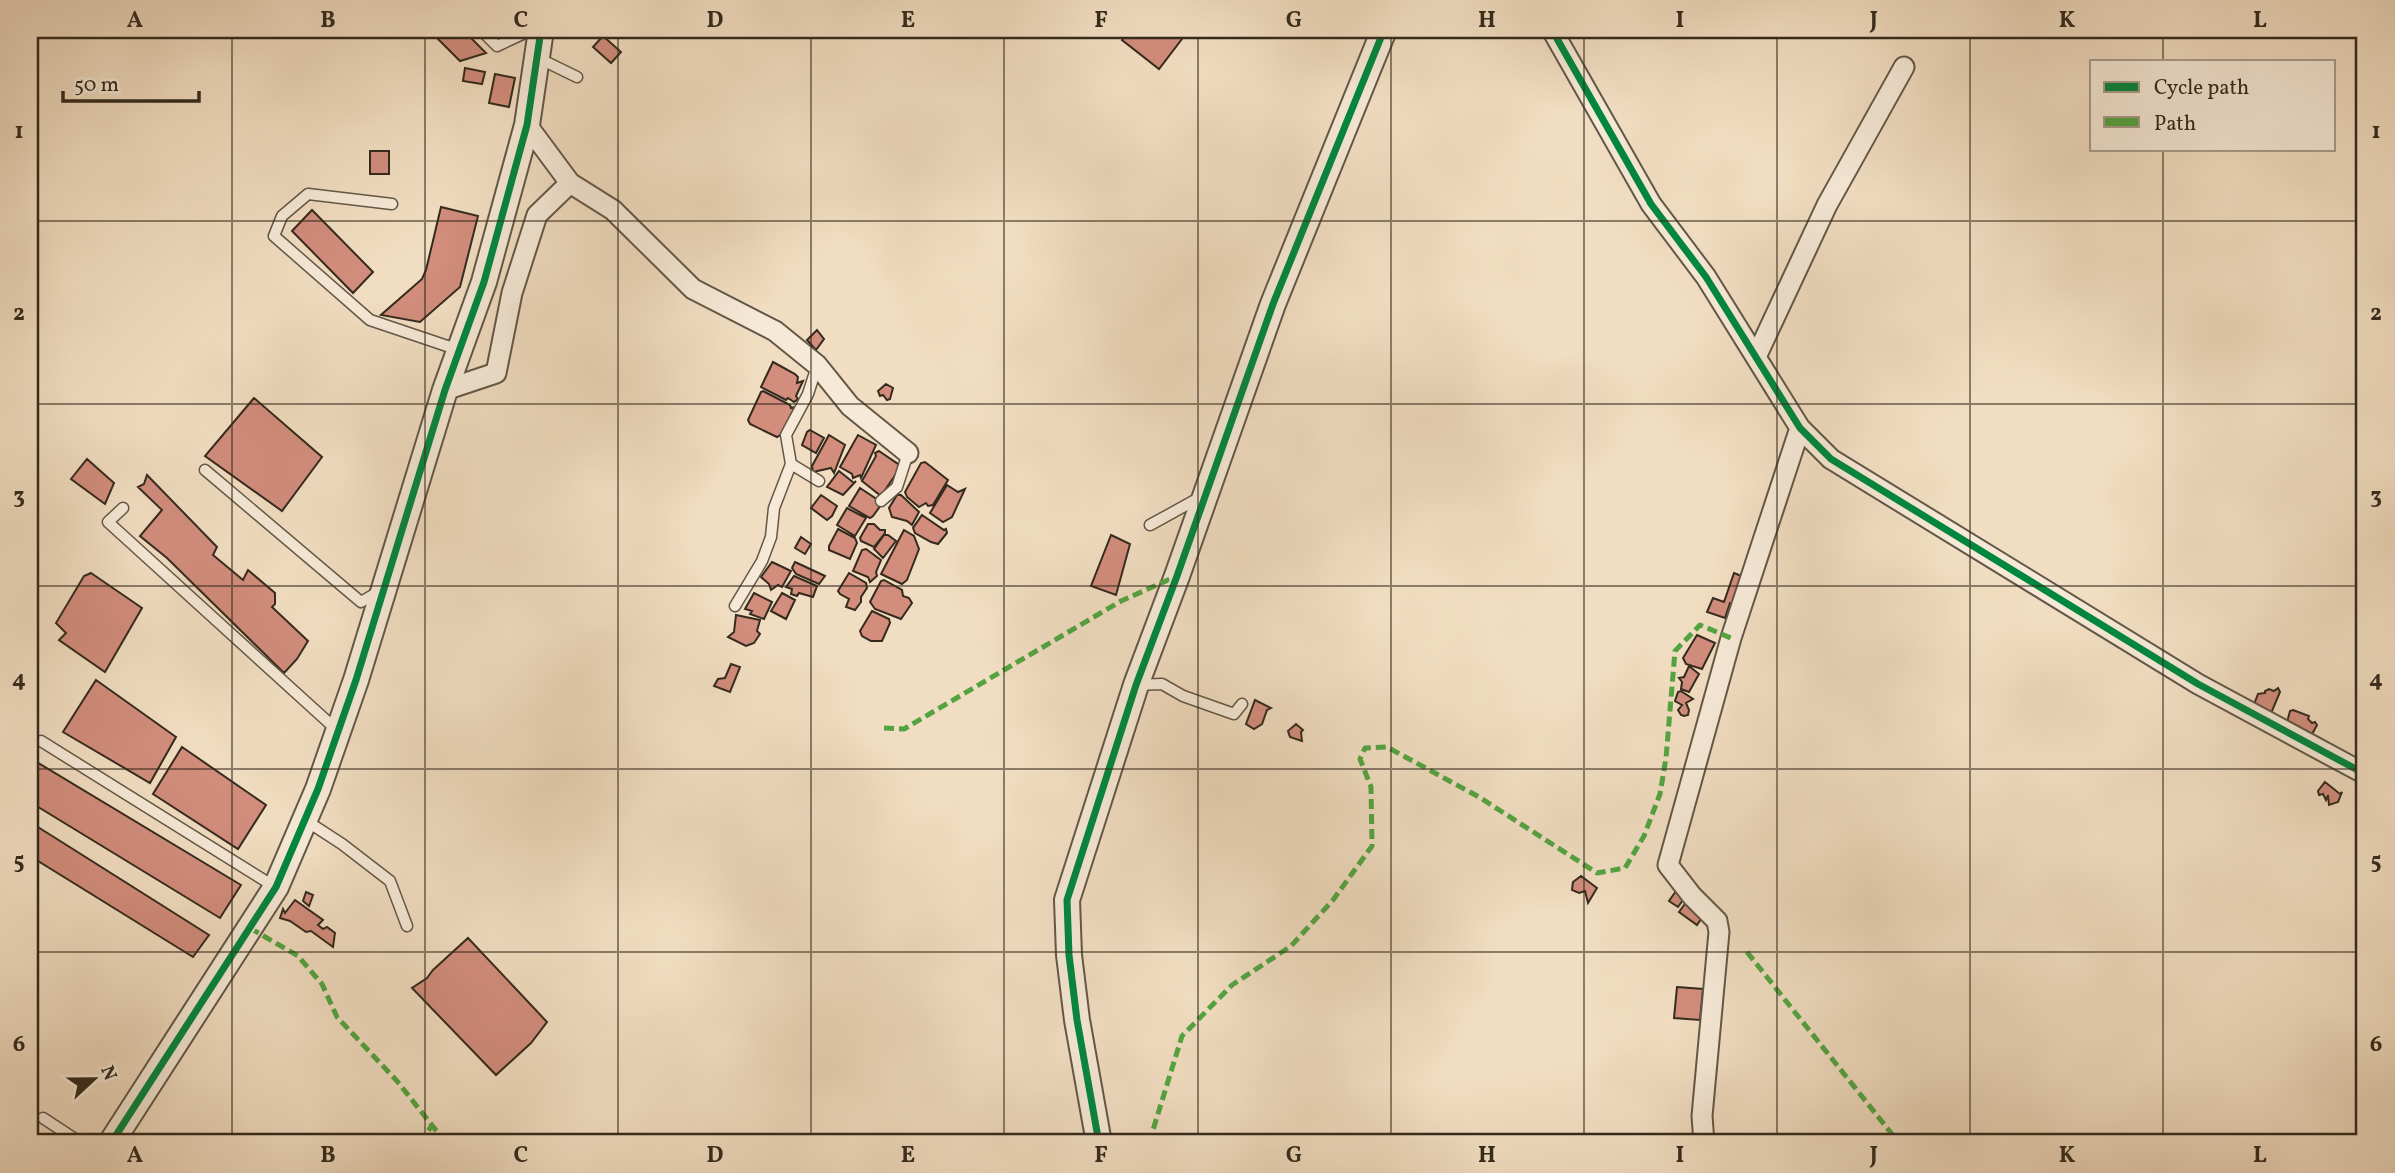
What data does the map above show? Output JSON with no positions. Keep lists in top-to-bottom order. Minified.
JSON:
{"legend":["Cycle path","Path"],"scale_bar":"50 m","north":"right","grid":{"columns":["A","B","C","D","E","F","G","H","I","J","K","L"],"rows":["1","2","3","4","5","6"]}}
